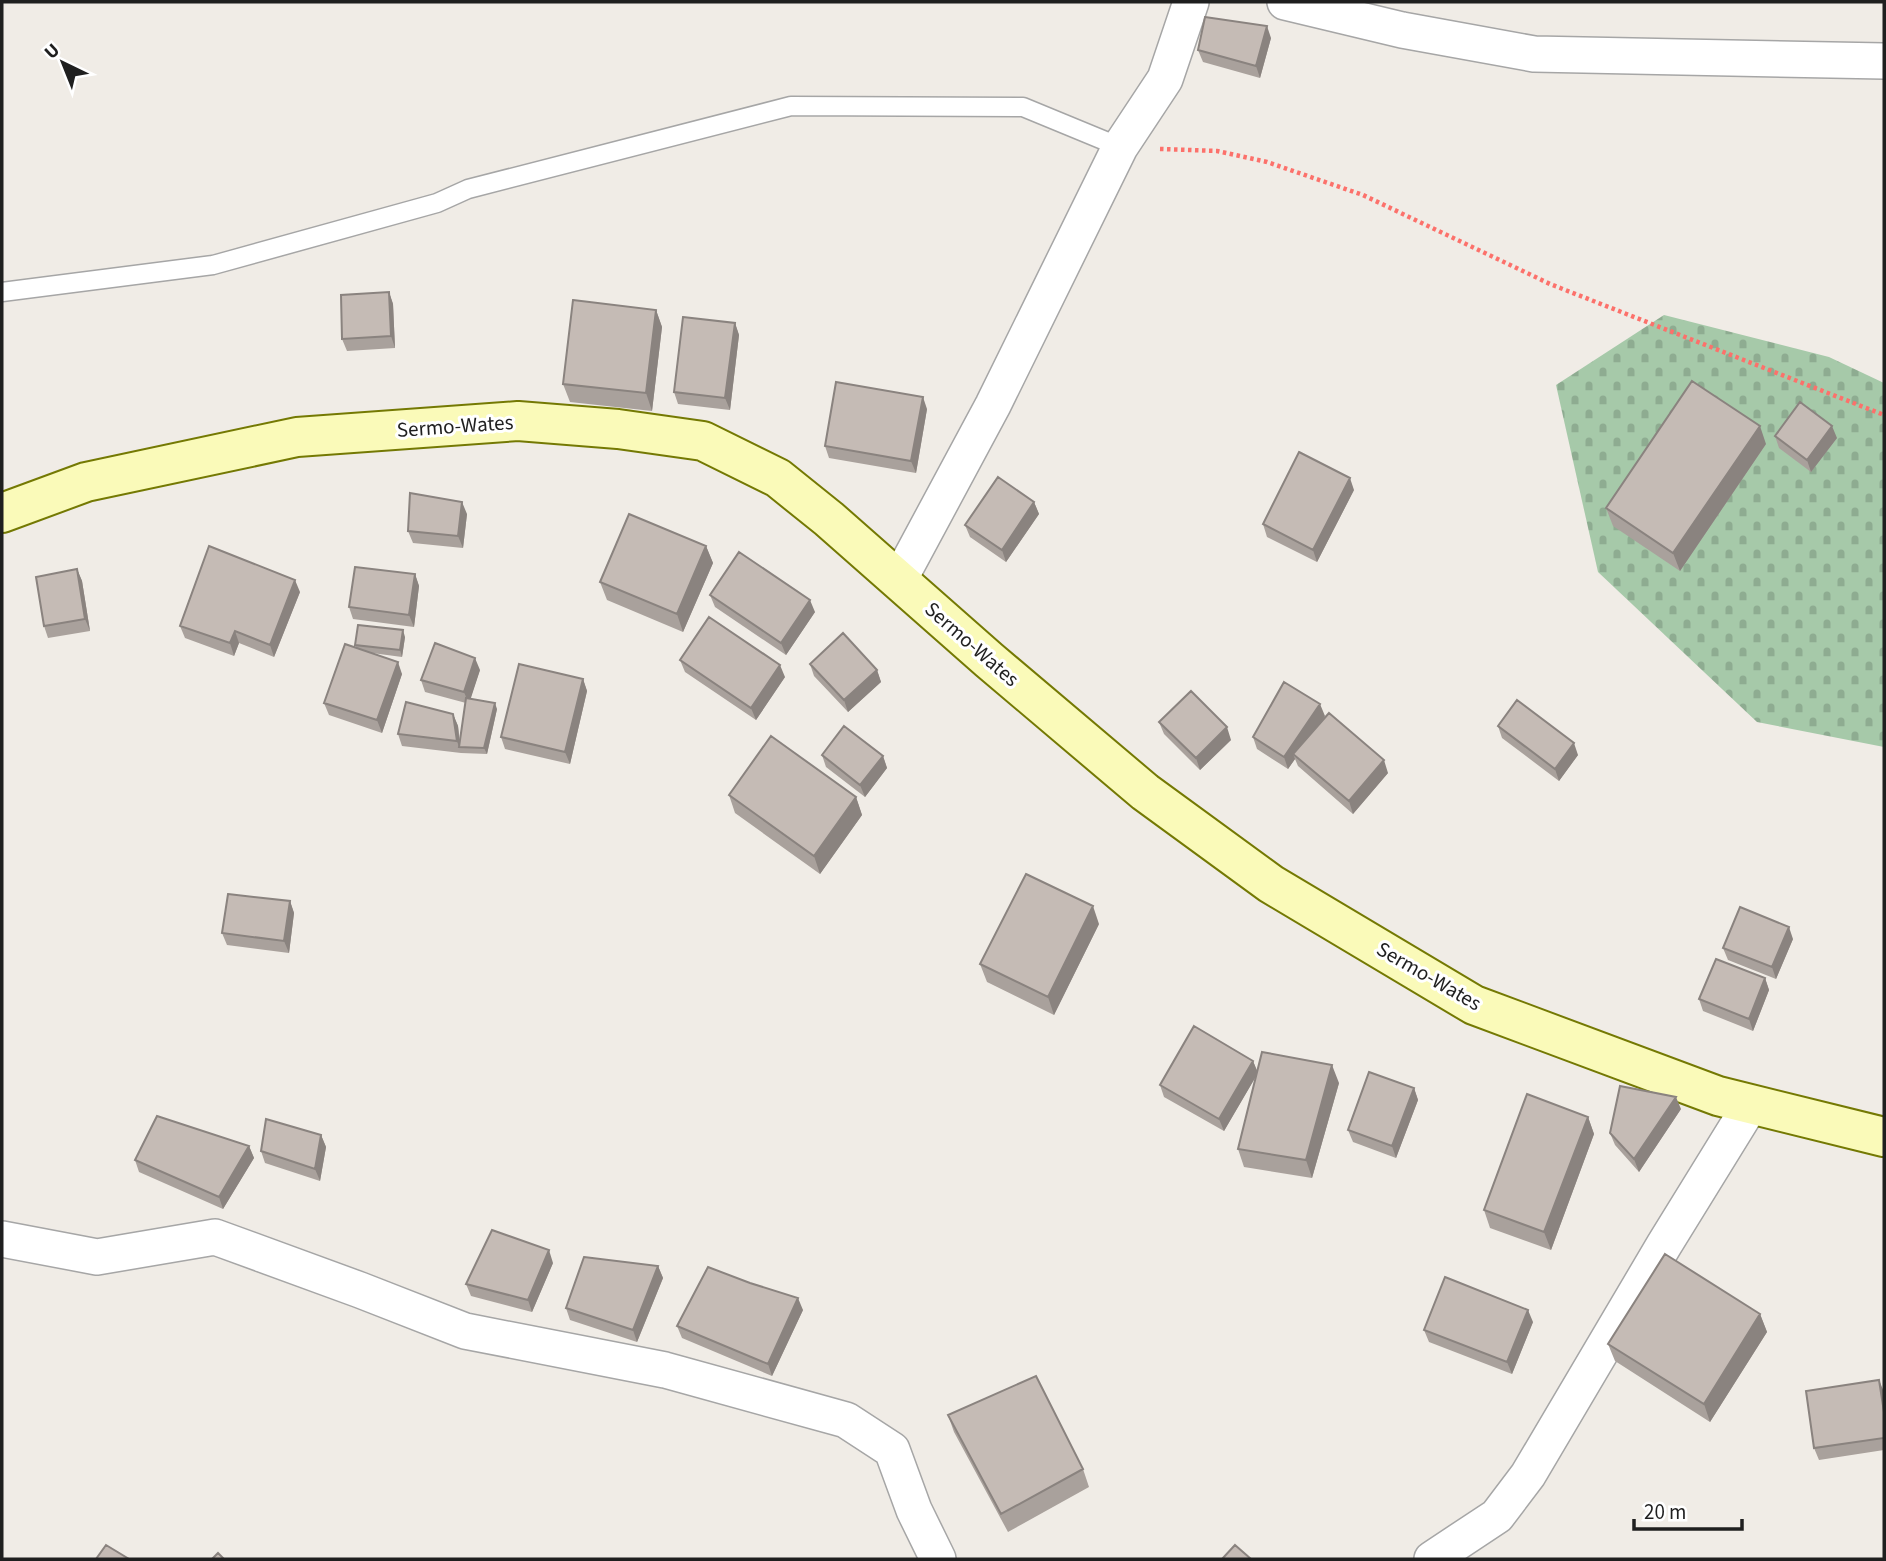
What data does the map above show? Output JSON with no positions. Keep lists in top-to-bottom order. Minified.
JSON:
{"streets":{"main road":["Sermo-Wates"]},"scale_bar":"20 m","north":"top left"}
